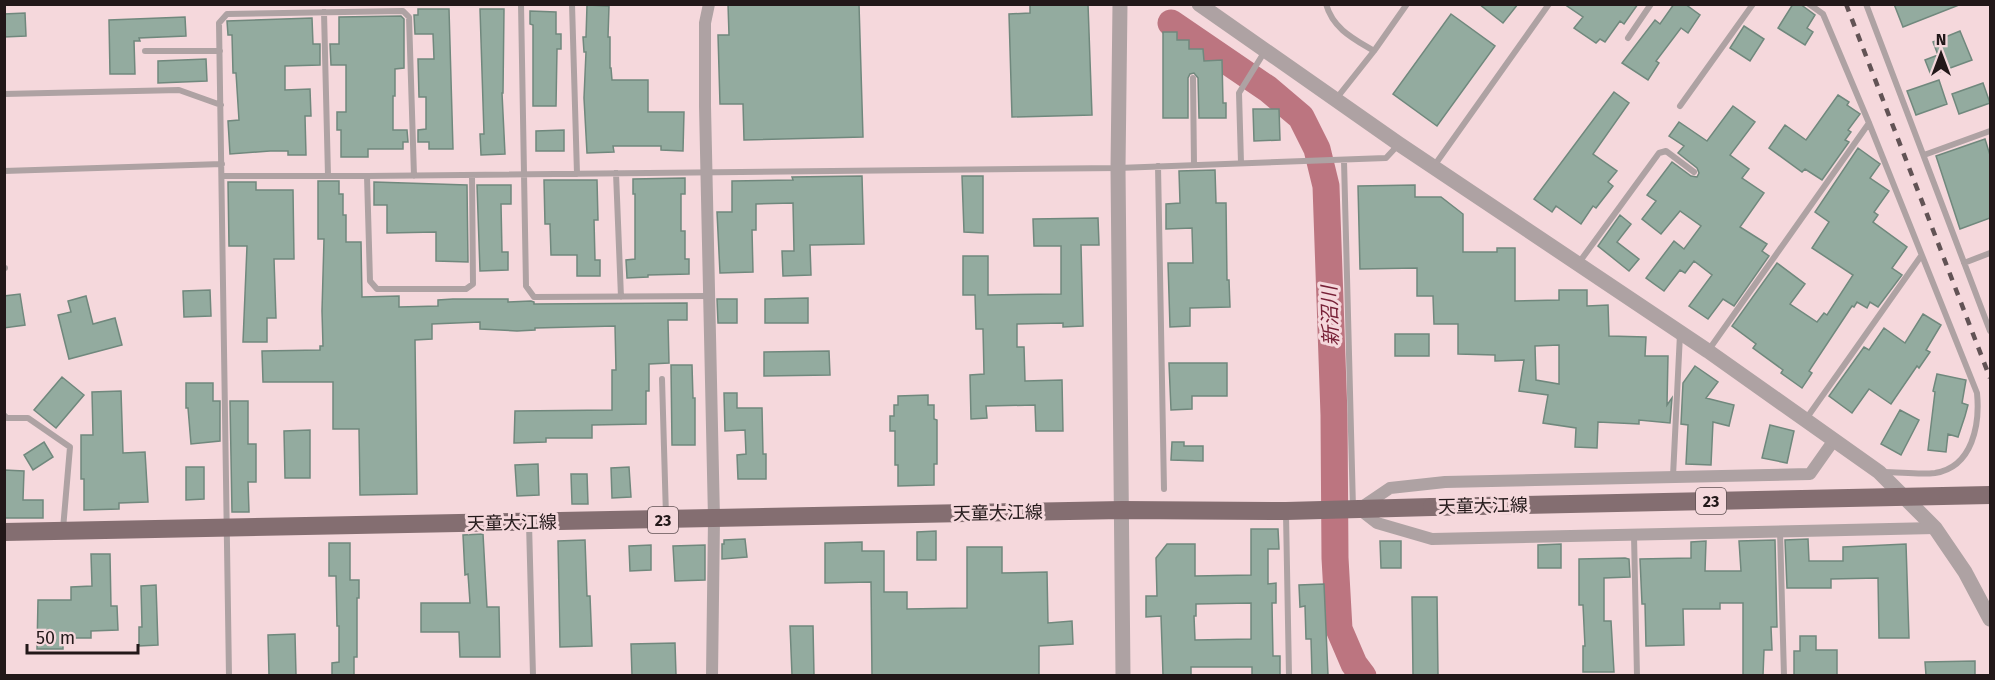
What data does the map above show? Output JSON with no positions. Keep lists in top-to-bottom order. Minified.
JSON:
{"streets":{"main road":["23","天童大江線"]},"water":["新沼川"],"scale_bar":"50 m","north":"top"}
